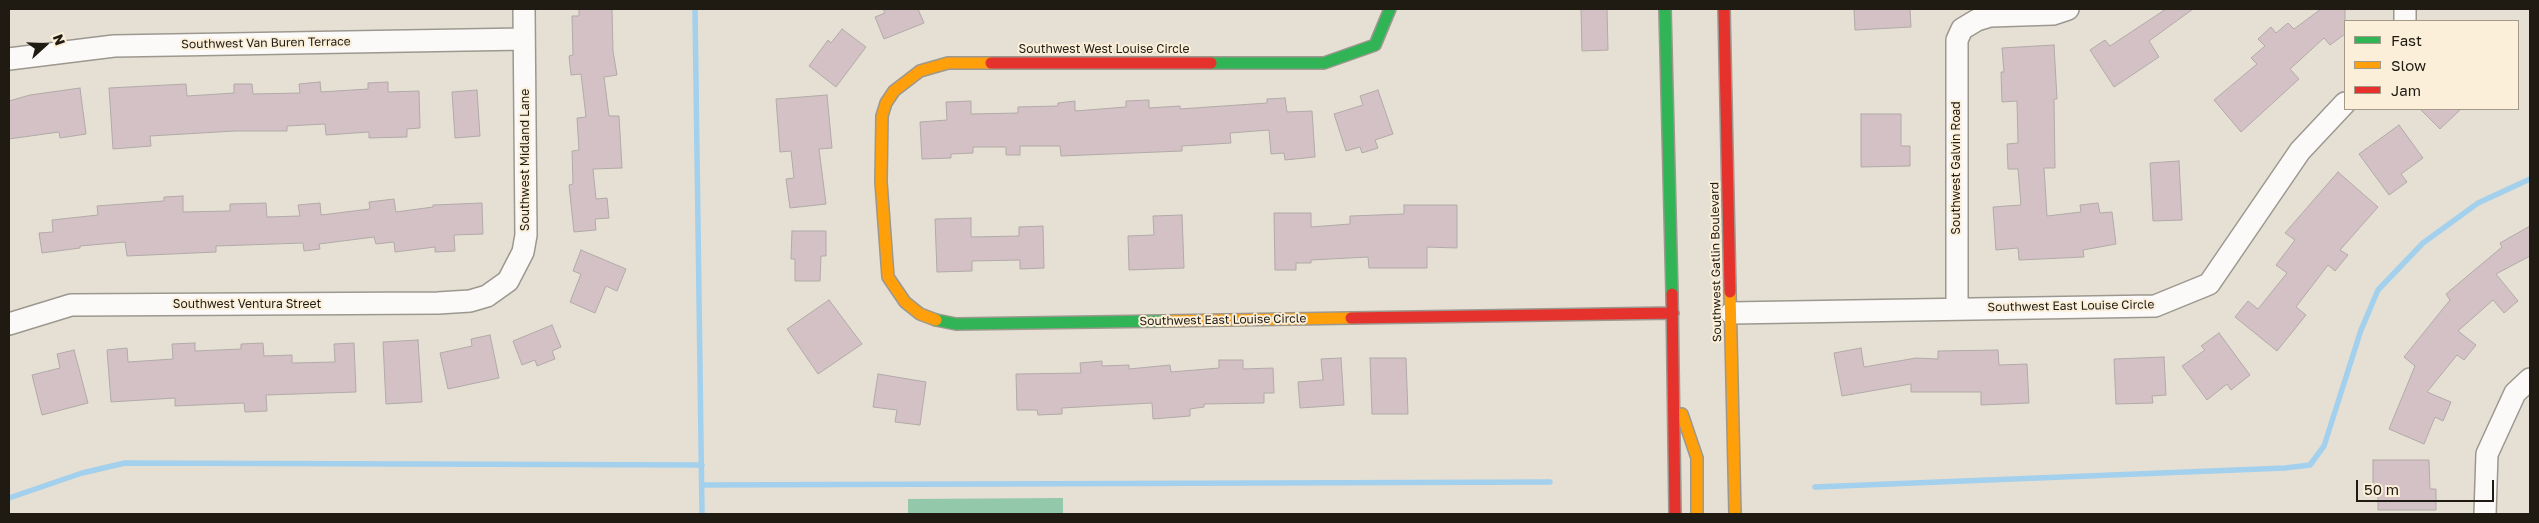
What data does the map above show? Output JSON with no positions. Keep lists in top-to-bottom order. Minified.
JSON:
{"streets":{"street":["Southwest Van Buren Terrace","Southwest West Louise Circle","Southwest Midland Lane","Southwest Galvin Road","Southwest Gatlin Boulevard","Southwest Ventura Street","Southwest East Louise Circle"]},"crossings":[["Southwest Van Buren Terrace","Southwest Midland Lane"],["Southwest West Louise Circle","Southwest East Louise Circle"],["Southwest Midland Lane","Southwest Ventura Street"],["Southwest Galvin Road","Southwest East Louise Circle"],["Southwest Gatlin Boulevard","Southwest East Louise Circle"]],"legend":["Fast","Slow","Jam"],"scale_bar":"50 m","north":"right"}
